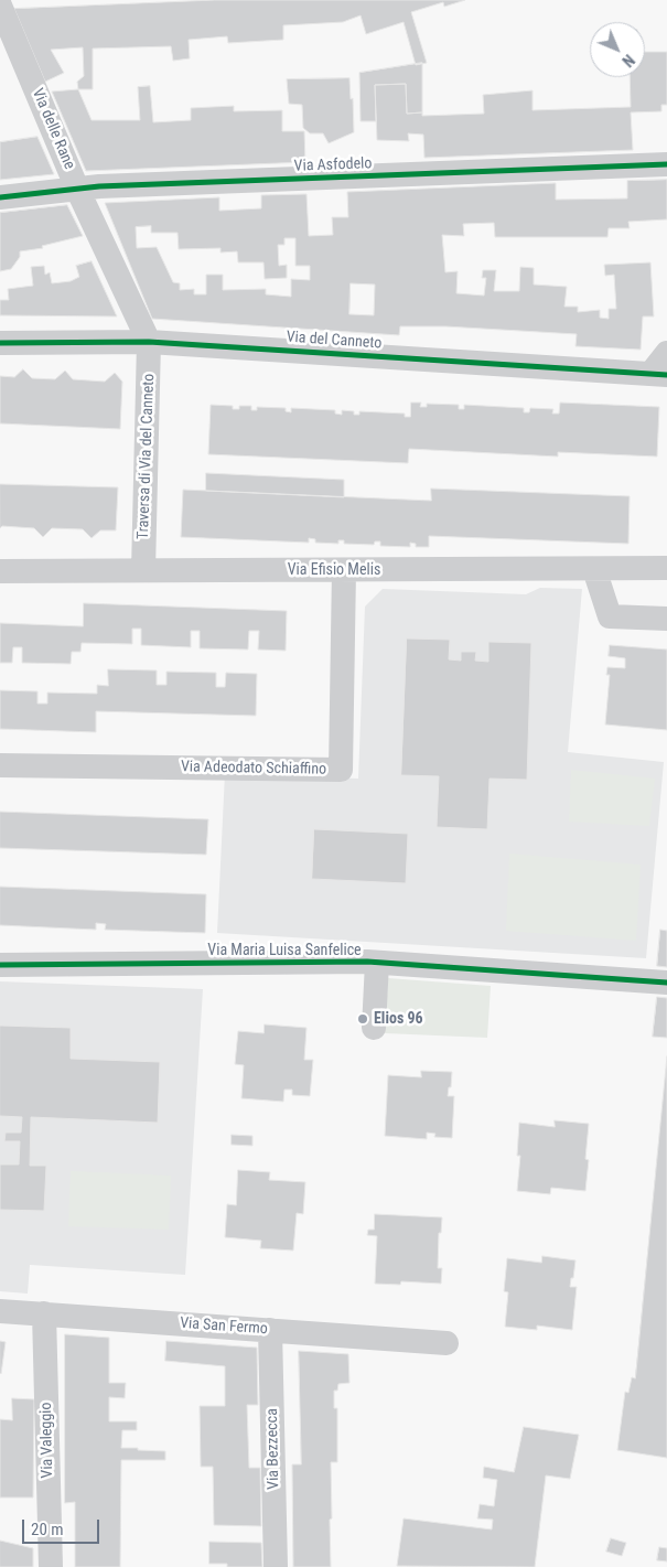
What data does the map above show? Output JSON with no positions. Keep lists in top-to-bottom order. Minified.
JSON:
{"streets":{"street":["Via delle Rane","Via Asfodelo","Via del Canneto","Traversa di Via del Canneto","Via Efisio Melis","Via Adeodato Schiaffino","Via Maria Luisa Sanfelice","Via San Fermo","Via Valeggio","Via Bezzecca"]},"crossings":[["Via delle Rane","Via Asfodelo"],["Via delle Rane","Via del Canneto"],["Via delle Rane","Traversa di Via del Canneto"],["Via del Canneto","Traversa di Via del Canneto"],["Traversa di Via del Canneto","Via Efisio Melis"],["Via Efisio Melis","Via Adeodato Schiaffino"],["Via San Fermo","Via Valeggio"],["Via San Fermo","Via Bezzecca"]],"places":["Elios 96"],"scale_bar":"20 m","north":"bottom right"}
